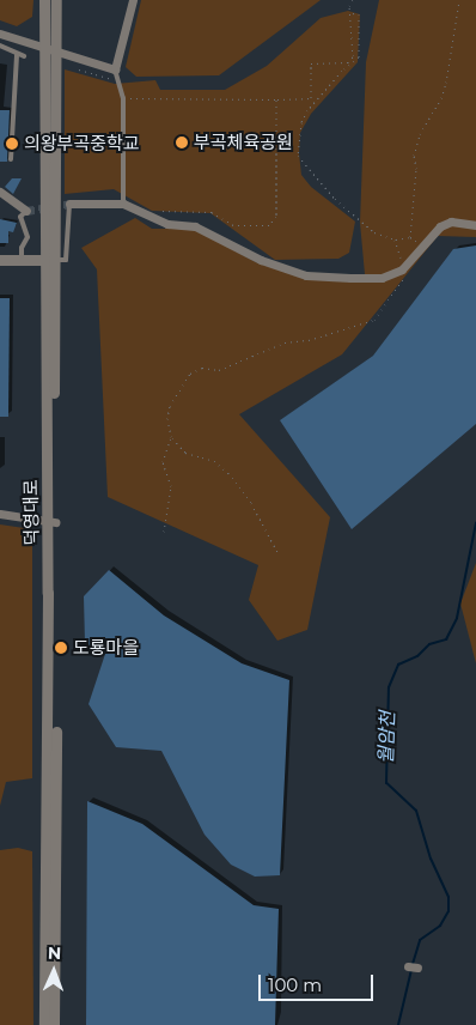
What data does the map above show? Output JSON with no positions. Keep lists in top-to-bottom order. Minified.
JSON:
{"streets":{"street":["덕영대로"]},"water":["월암천"],"places":["부곡체육공원","의왕부곡중학교","도룡마을"],"scale_bar":"100 m","north":"top"}
